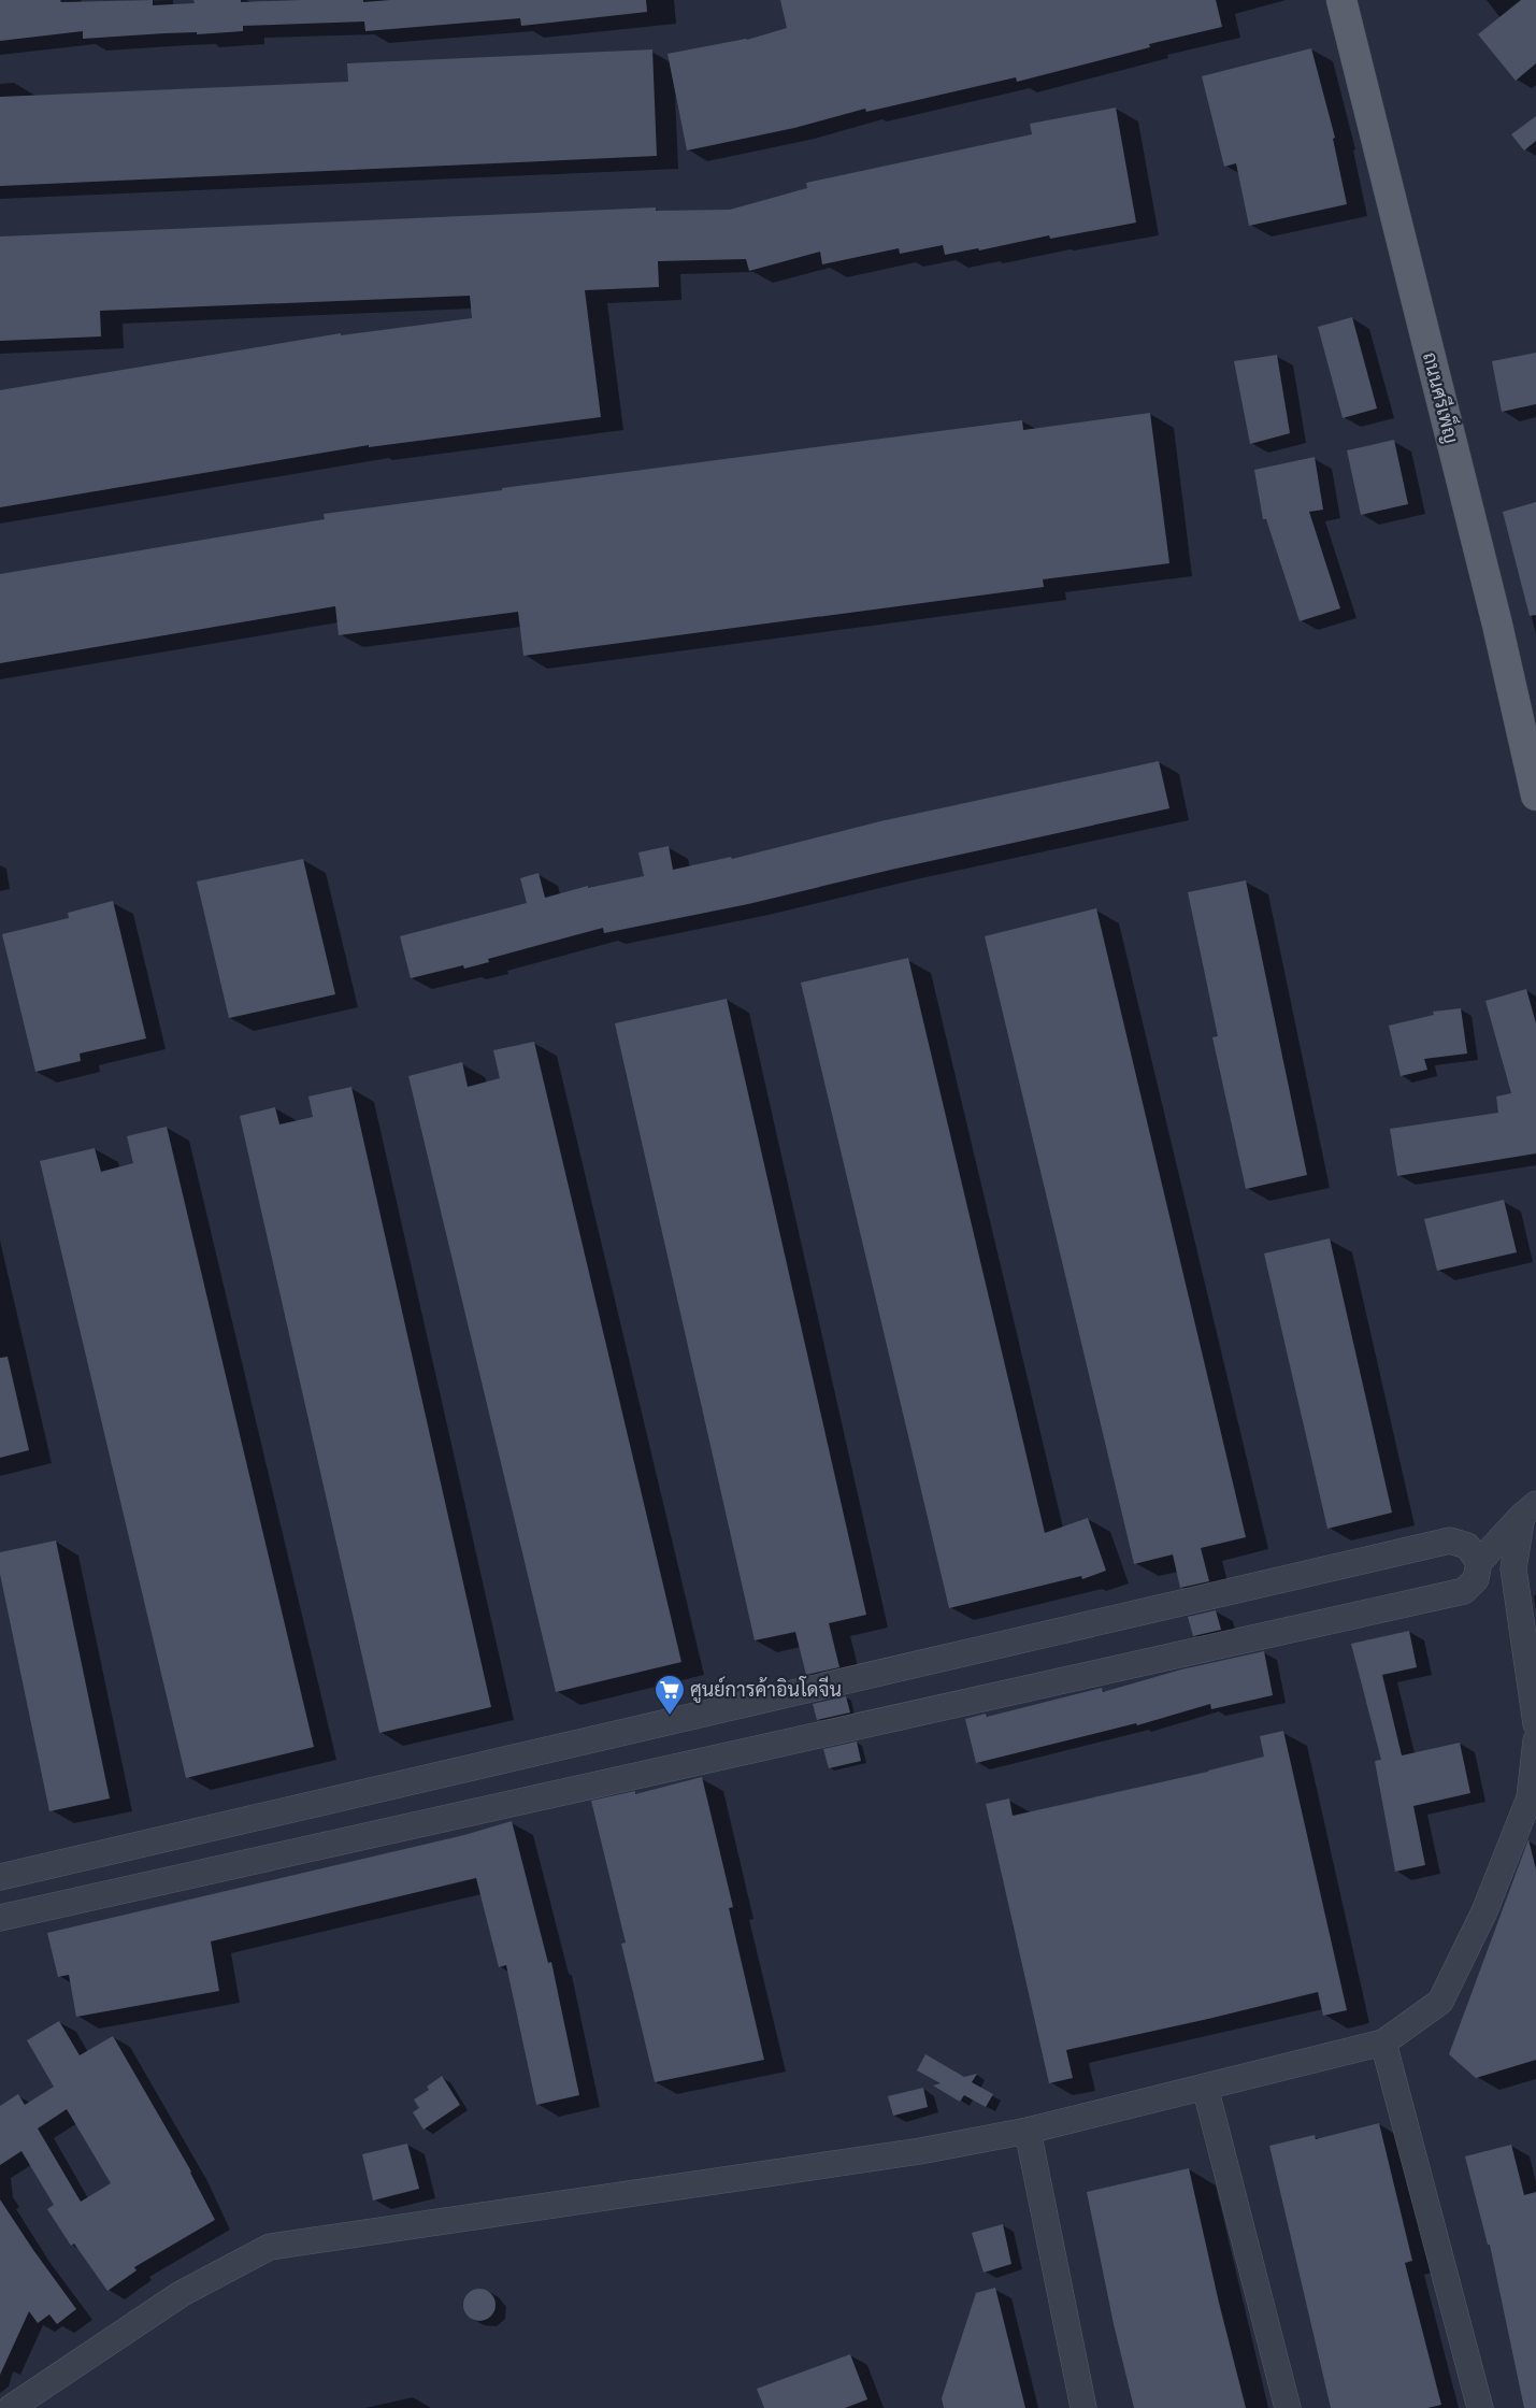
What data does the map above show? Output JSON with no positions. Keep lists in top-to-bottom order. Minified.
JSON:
{"streets":{"main road":["ถนนศรีเพ็ญ"]},"places":{"supermarket":["ศูนย์การค้าอินโดจีน"]}}
